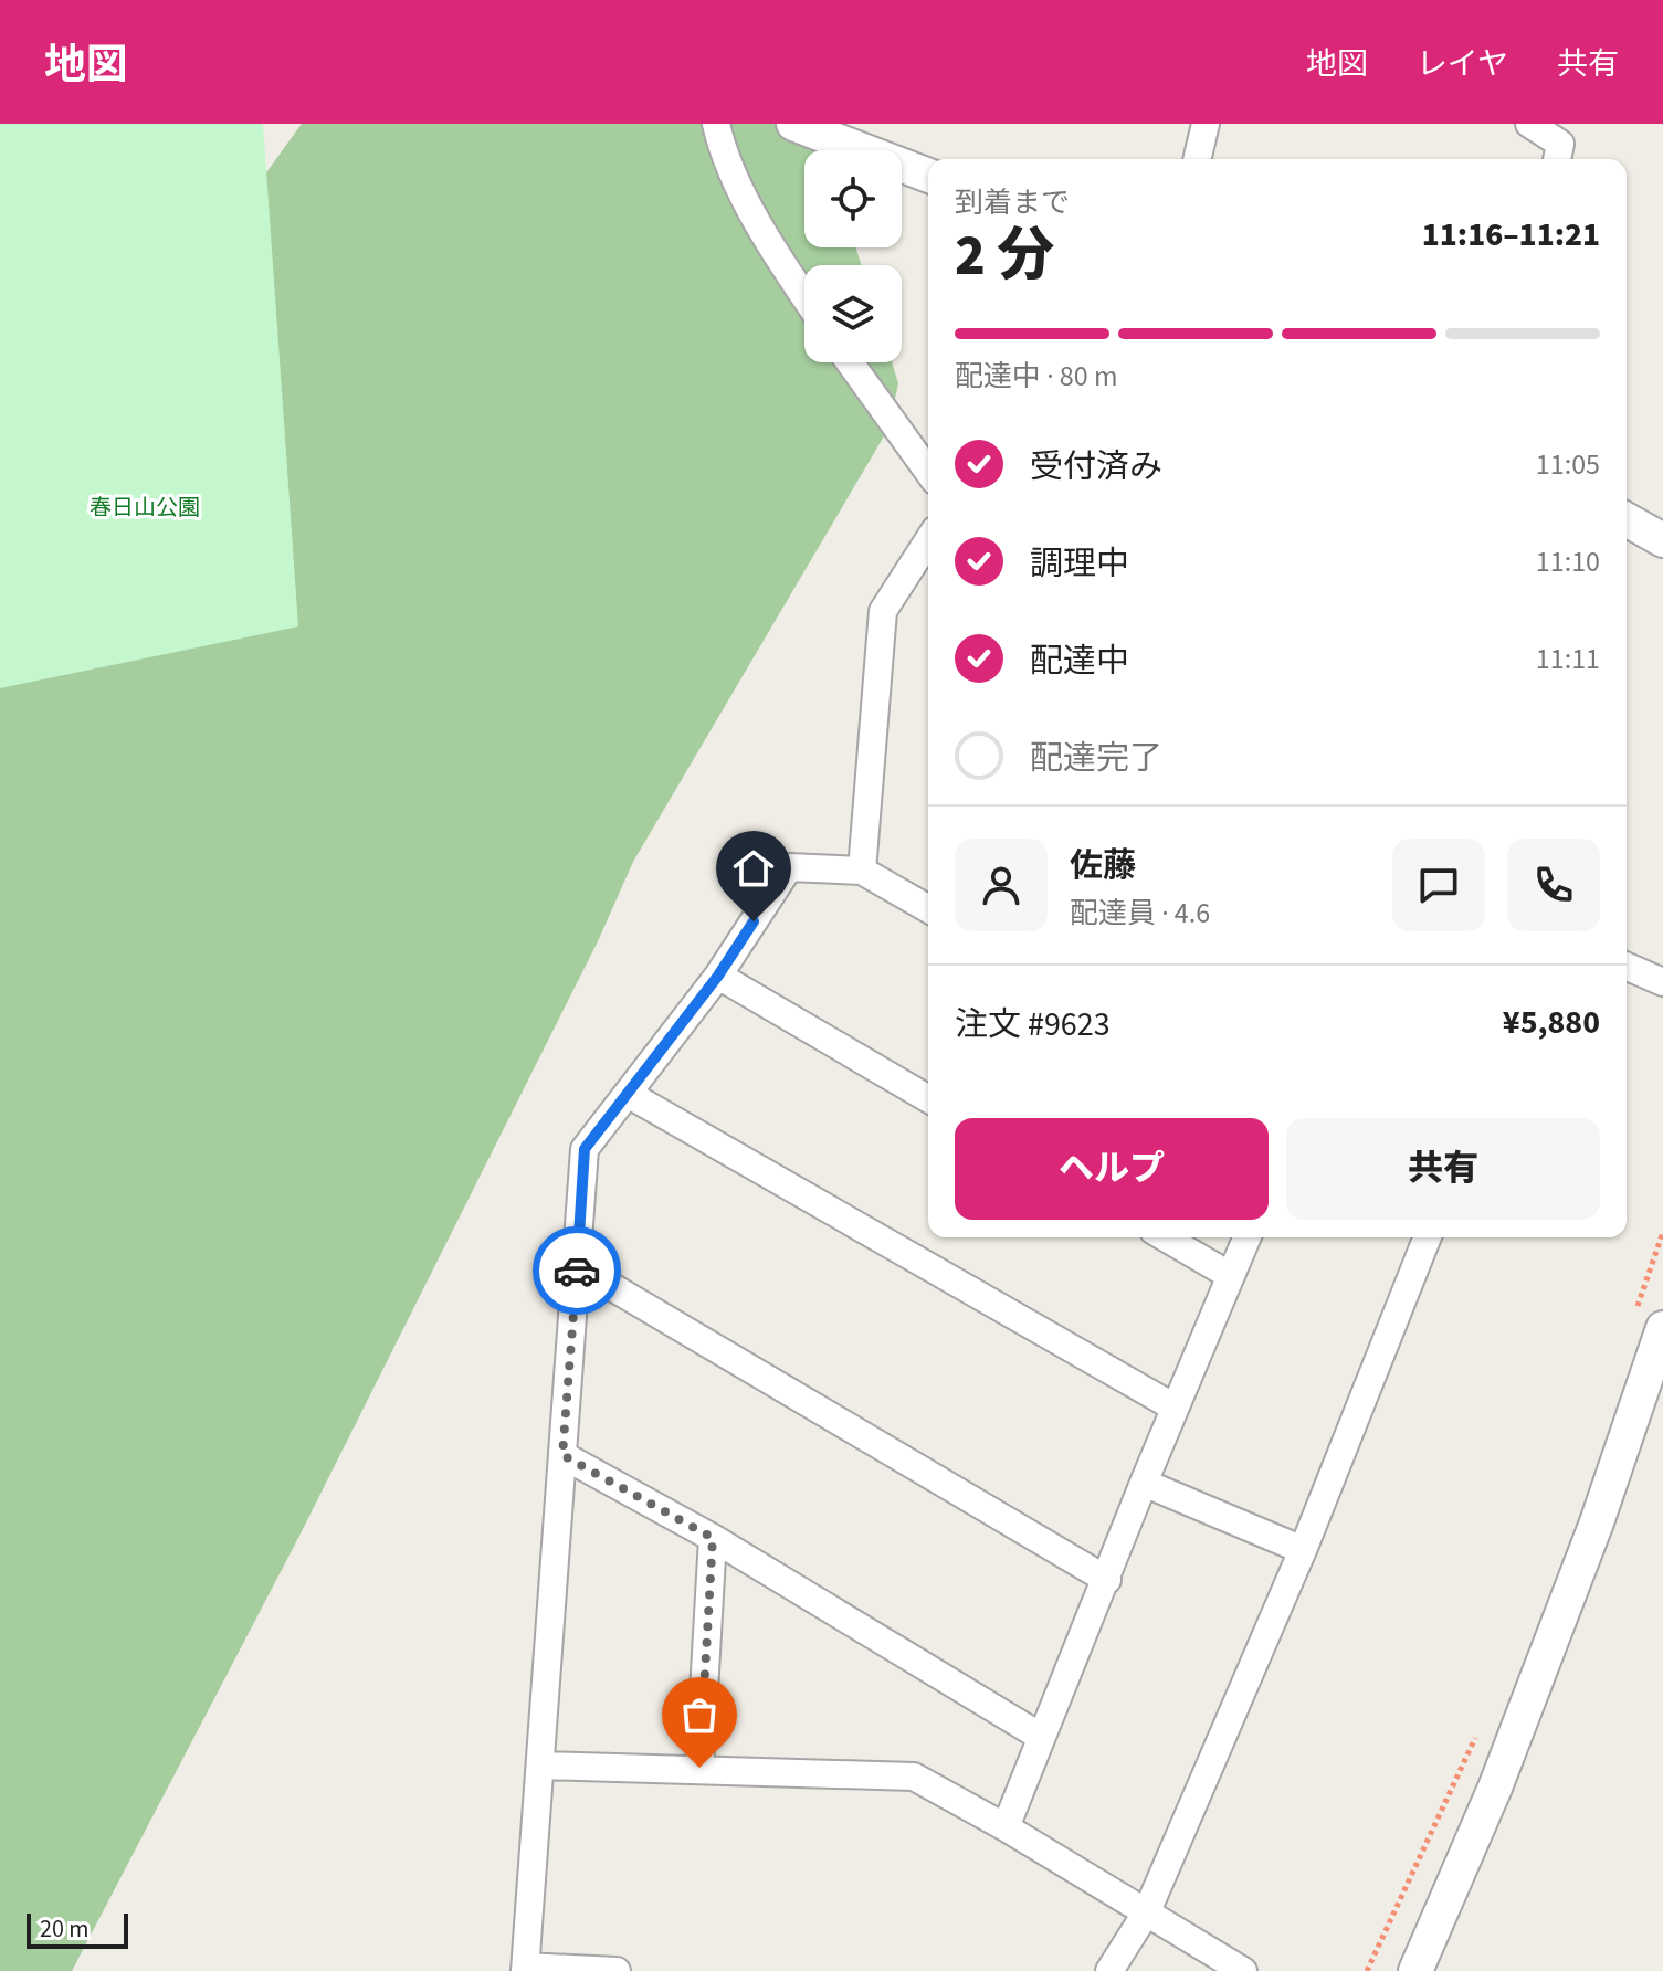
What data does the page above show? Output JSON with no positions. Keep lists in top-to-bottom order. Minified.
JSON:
{"parks":["春日山公園"],"scale_bar":"20 m","page":{"header":"地図","nav":["地図","レイヤ","共有"],"heading":["2 分","到着まで","11:16–11:21"],"panel":["佐藤","配達員 · 4.6","注文 #9623","¥5,880"],"bar":"配達中 · 80 m","list":[["受付済み","11:05"],["調理中","11:10"],["配達中","11:11"],"配達完了"],"buttons":["ヘルプ","共有"],"scale":"20 m"}}
